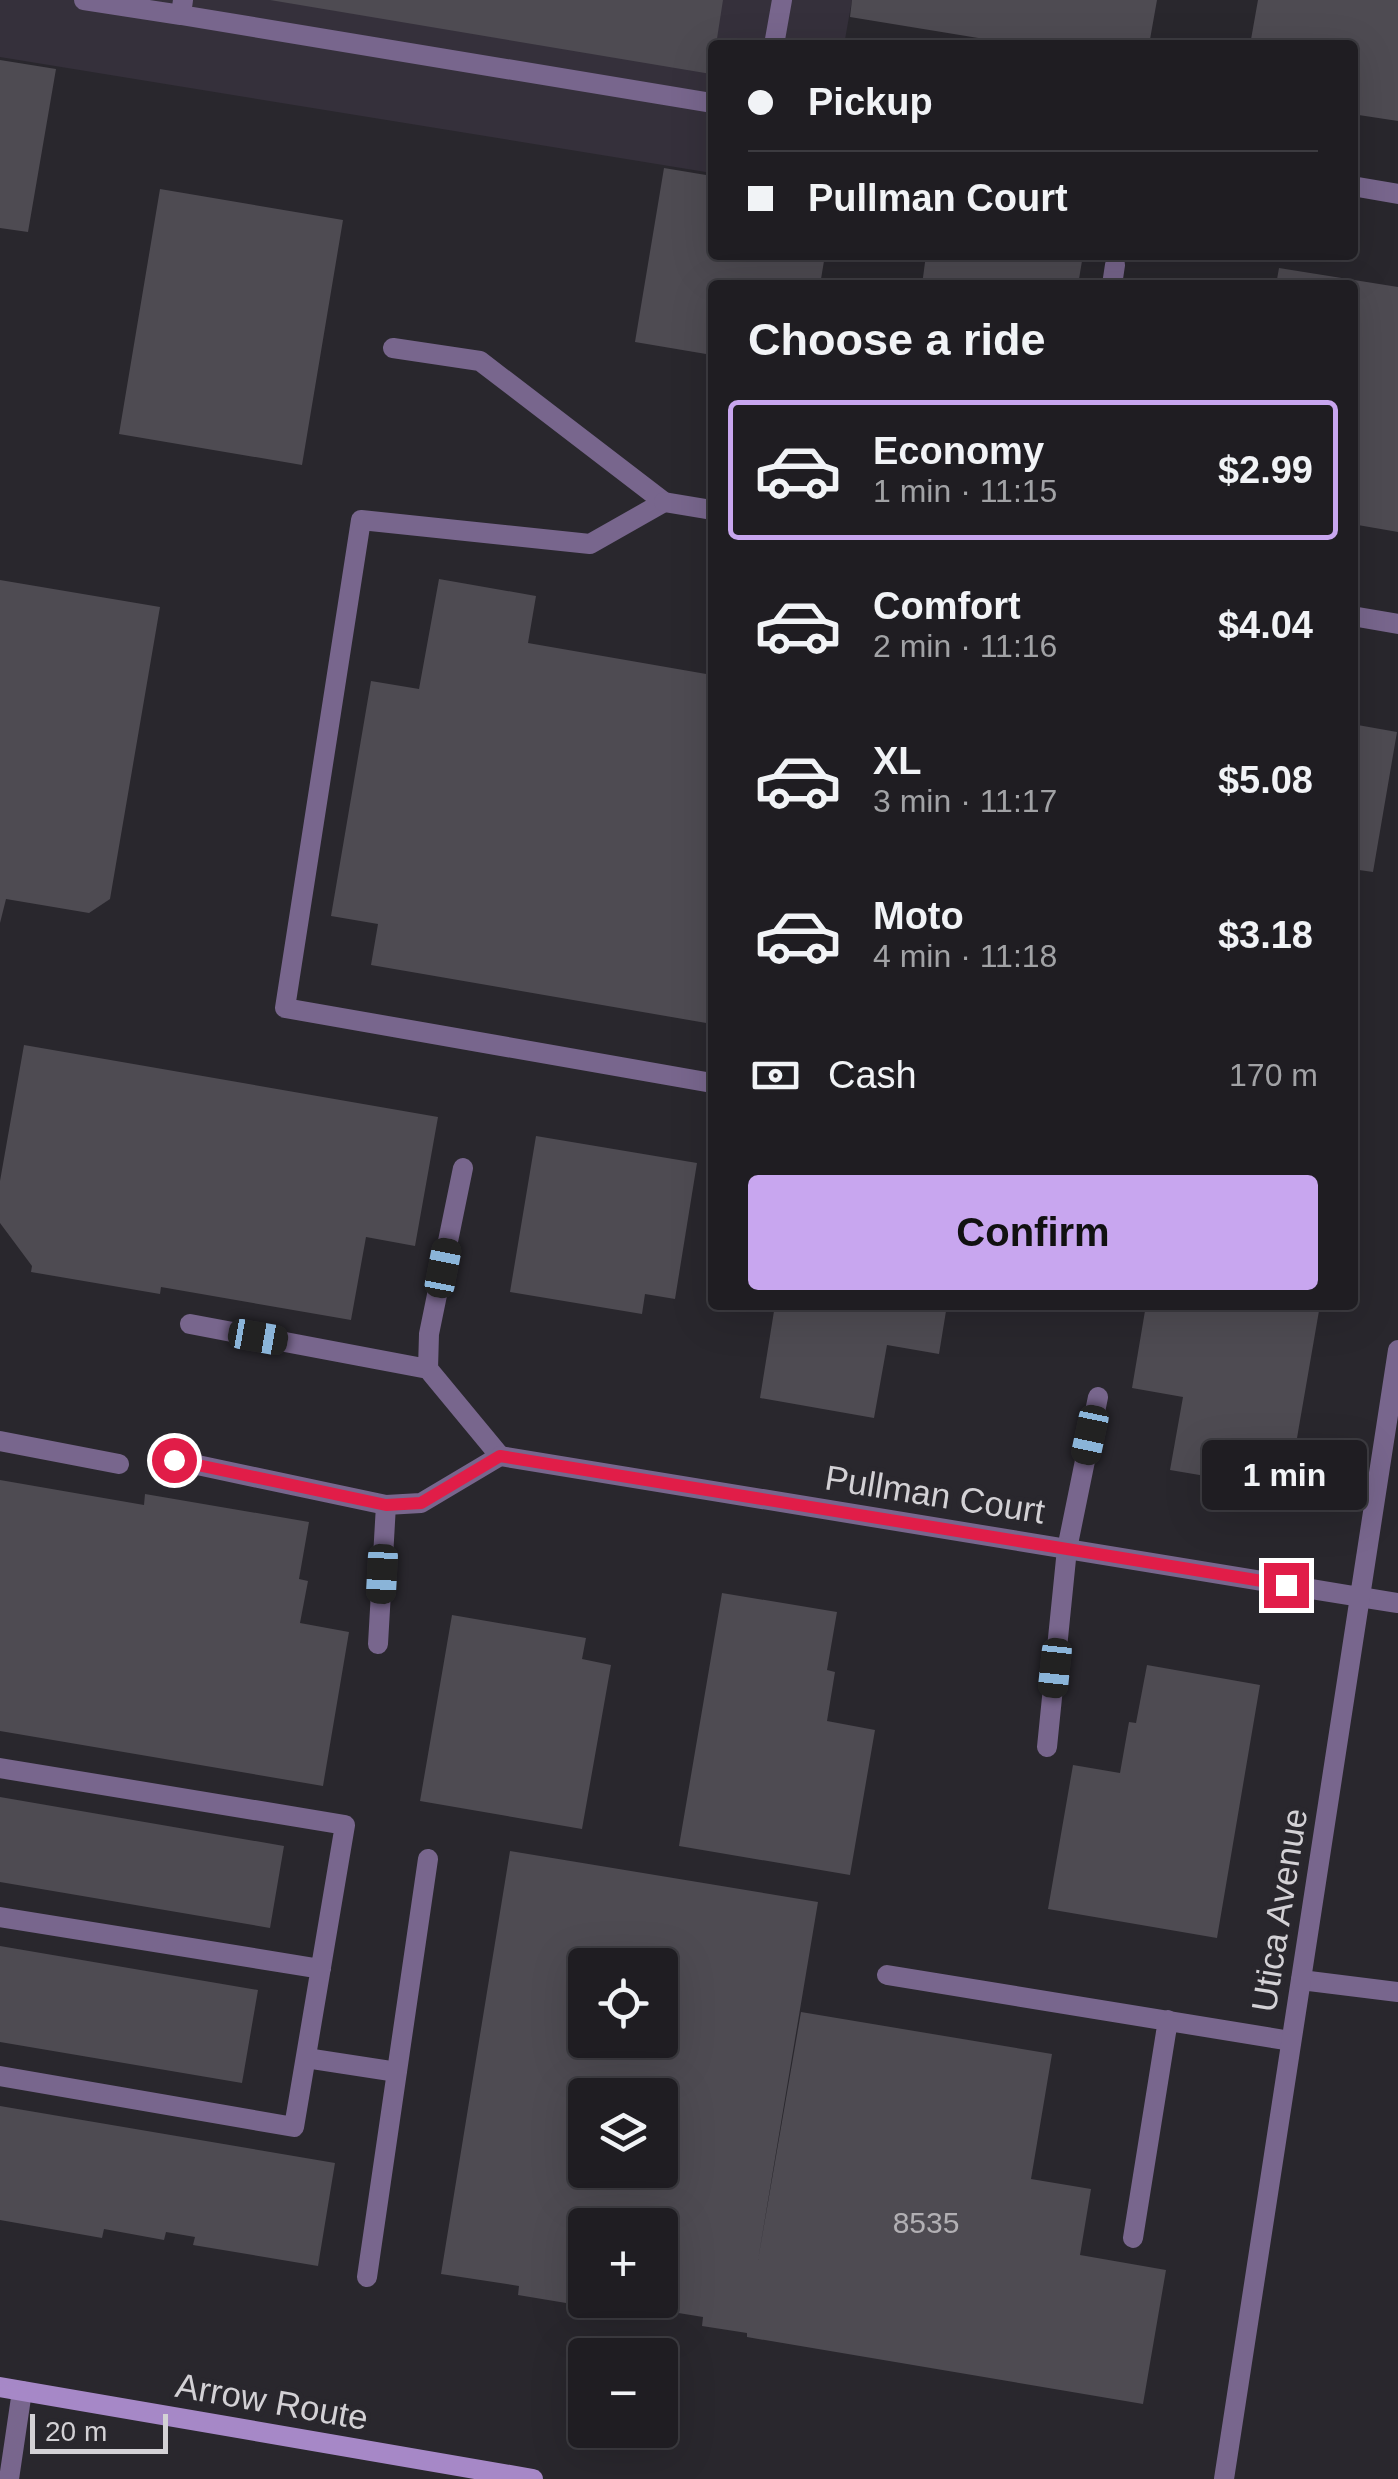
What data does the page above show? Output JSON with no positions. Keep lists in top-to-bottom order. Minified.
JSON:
{"streets":{"main road":["Arrow Route"],"street":["Pullman Court","Utica Avenue"]},"crossings":[["Pullman Court","Utica Avenue"]],"house_numbers":["8535"],"scale_bar":"20 m","page":{"banner":["Pickup","Pullman Court"],"heading":"Choose a ride","list":[{"name":"Economy","note":"1 min · 11:15","value":"$2.99"},{"name":"Comfort","note":"2 min · 11:16","value":"$4.04"},{"name":"XL","note":"3 min · 11:17","value":"$5.08"},{"name":"Moto","note":"4 min · 11:18","value":"$3.18"}],"pay":["Cash","170 m"],"buttons":"Confirm","bubble":"1 min","map_buttons":["+","−"],"scale":"20 m"}}
